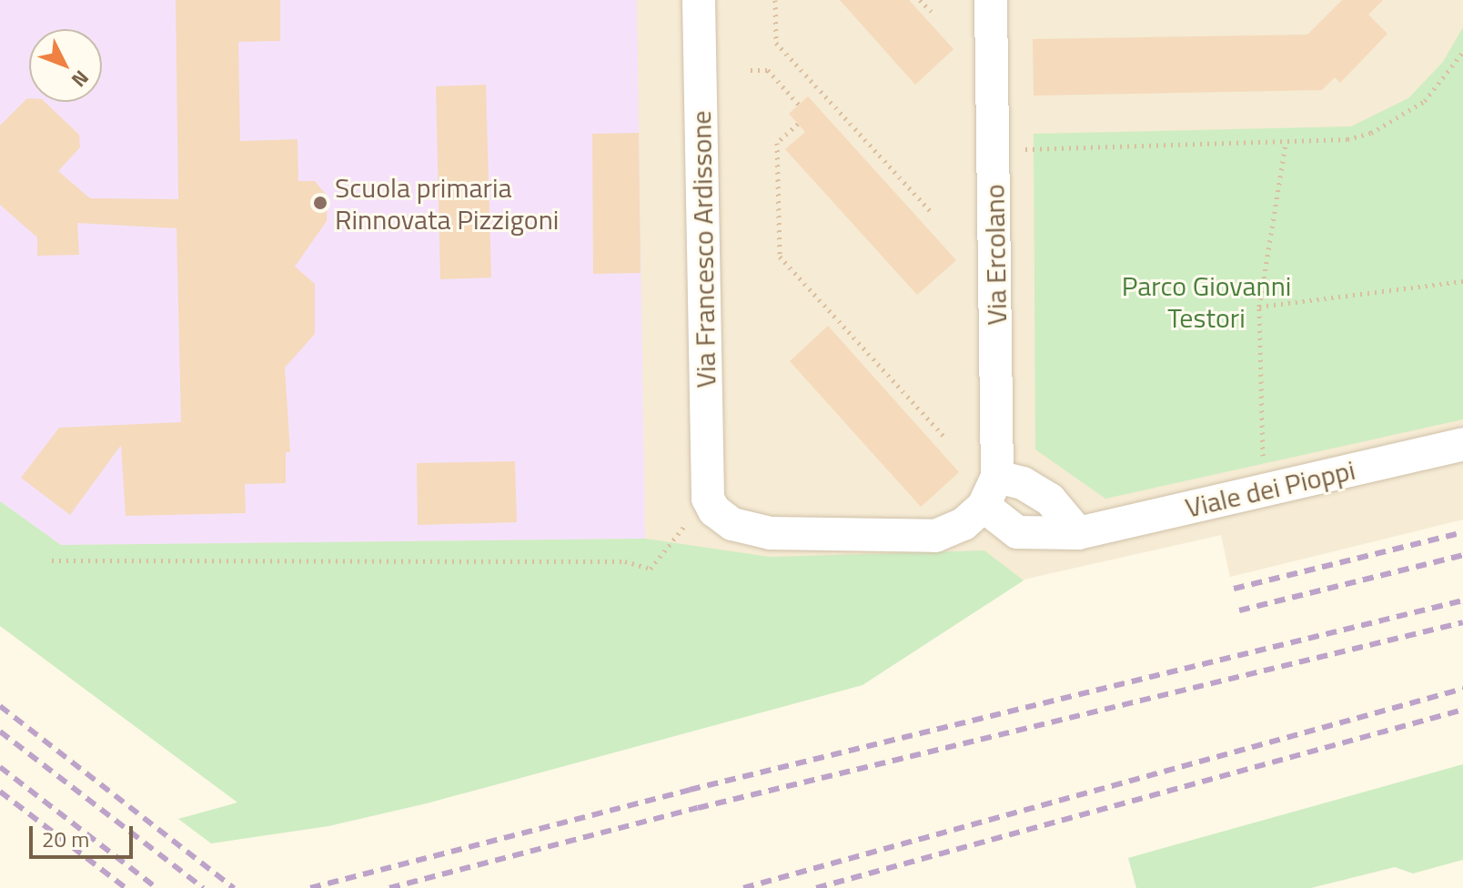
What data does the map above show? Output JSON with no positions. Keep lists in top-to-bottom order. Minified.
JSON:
{"streets":{"street":["Via Francesco Ardissone","Via Ercolano","Viale dei Pioppi"]},"crossings":[["Via Ercolano","Viale dei Pioppi"]],"parks":["Parco Giovanni Testori"],"places":["Scuola primaria Rinnovata Pizzigoni"],"scale_bar":"20 m","north":"bottom right"}
